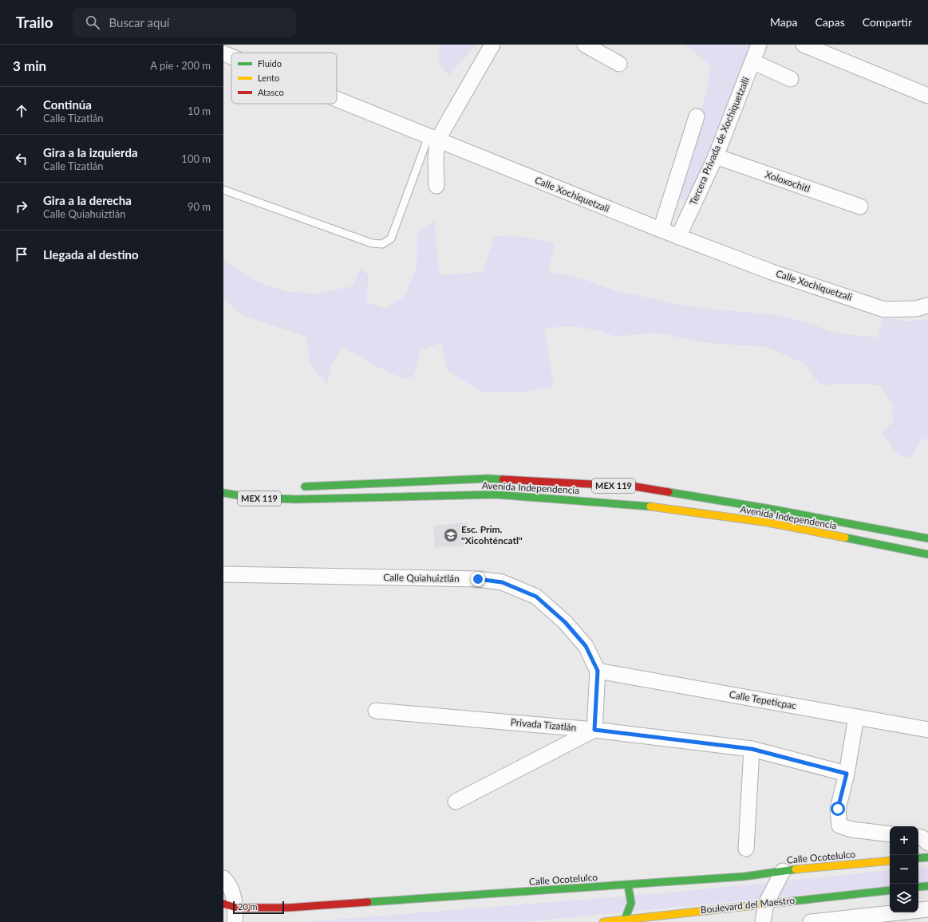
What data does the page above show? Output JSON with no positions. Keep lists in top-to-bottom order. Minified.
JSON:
{"streets":{"main road":["MEX 119","Avenida Independencia","Calle Ocotelulco","Boulevard del Maestro"],"street":["Tercera Privada de Xochiquetzalli","Xoloxochitl","Calle Xochiquetzali","Calle Quiahuiztlán","Calle Tepeticpac","Privada Tizatlán"]},"crossings":[["Tercera Privada de Xochiquetzalli","Xoloxochitl"],["Tercera Privada de Xochiquetzalli","Calle Xochiquetzali"],["Calle Quiahuiztlán","Calle Tepeticpac"],["Calle Quiahuiztlán","Privada Tizatlán"]],"places":{"school or university":["Esc. Prim. \"Xicohténcatl\""]},"legend":["Fluido","Lento","Atasco"],"scale_bar":"20 m","page":{"header":"Trailo","search":"Buscar aquí","nav":["Mapa","Capas","Compartir"],"heading":["3 min","A pie · 200 m"],"list":[["Continúa","Calle Tizatlán","10 m"],["Gira a la izquierda","Calle Tizatlán","100 m"],["Gira a la derecha","Calle Quiahuiztlán","90 m"],"Llegada al destino"],"map_buttons":["+","−"],"scale":"20 m"}}
